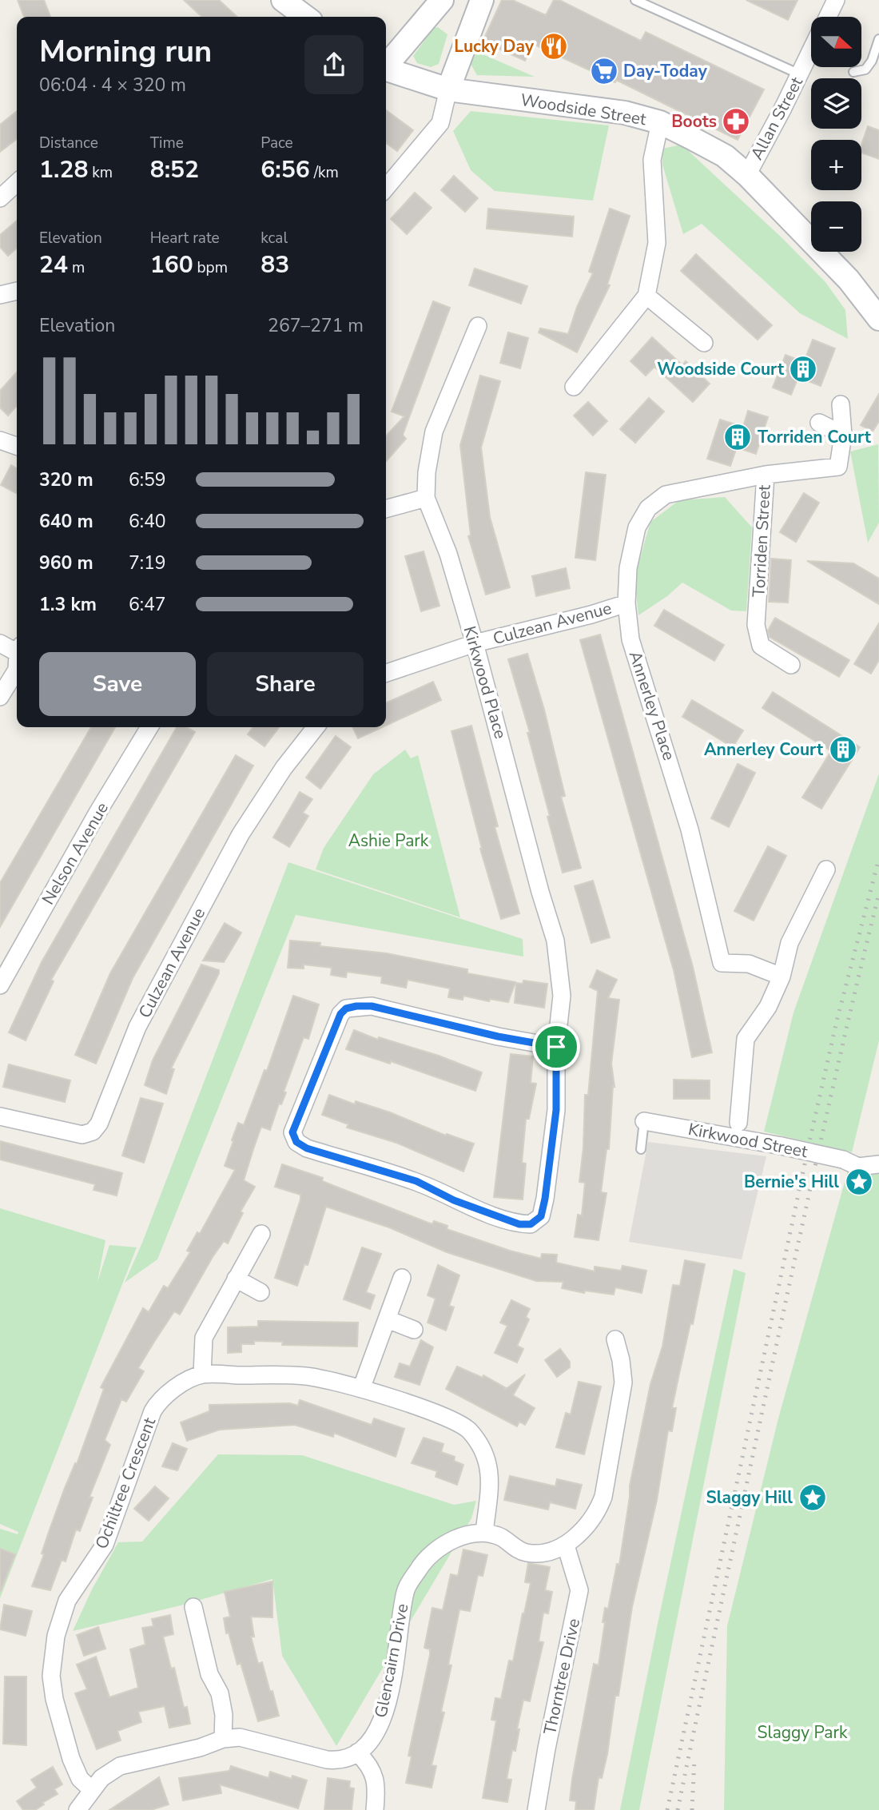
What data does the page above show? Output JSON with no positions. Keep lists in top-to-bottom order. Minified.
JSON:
{"streets":{"street":["Woodside Street","Allan Street","Torriden Street","Culzean Avenue","Kirkwood Place","Annerley Place","Nelson Avenue","Kirkwood Street","Ochiltree Crescent","Glencairn Drive","Thorntree Drive"]},"crossings":[["Woodside Street","Allan Street"],["Torriden Street","Annerley Place"],["Culzean Avenue","Kirkwood Place"],["Culzean Avenue","Annerley Place"],["Ochiltree Crescent","Glencairn Drive"]],"parks":["Ashie Park","Slaggy Park"],"places":{"restaurant":["Lucky Day"],"supermarket":["Day-Today"],"pharmacy":["Boots"],"building":["Woodside Court","Torriden Court","Annerley Court"],"place":["Bernie's Hill","Slaggy Hill"]},"north":"right","page":{"map_buttons":["+","−"],"heading":["Morning run","06:04 · 4 × 320 m"],"stats":[["Distance","1.28 km"],["Time","8:52"],["Pace","6:56 /km"],["Elevation","24 m"],["Heart rate","160 bpm"],["kcal","83"]],"chart":["Elevation","267–271 m"],"list":[{"name":"320 m","note":"6:59"},{"name":"640 m","note":"6:40"},{"name":"960 m","note":"7:19"},{"name":"1.3 km","note":"6:47"}],"buttons":["Save","Share"]}}
